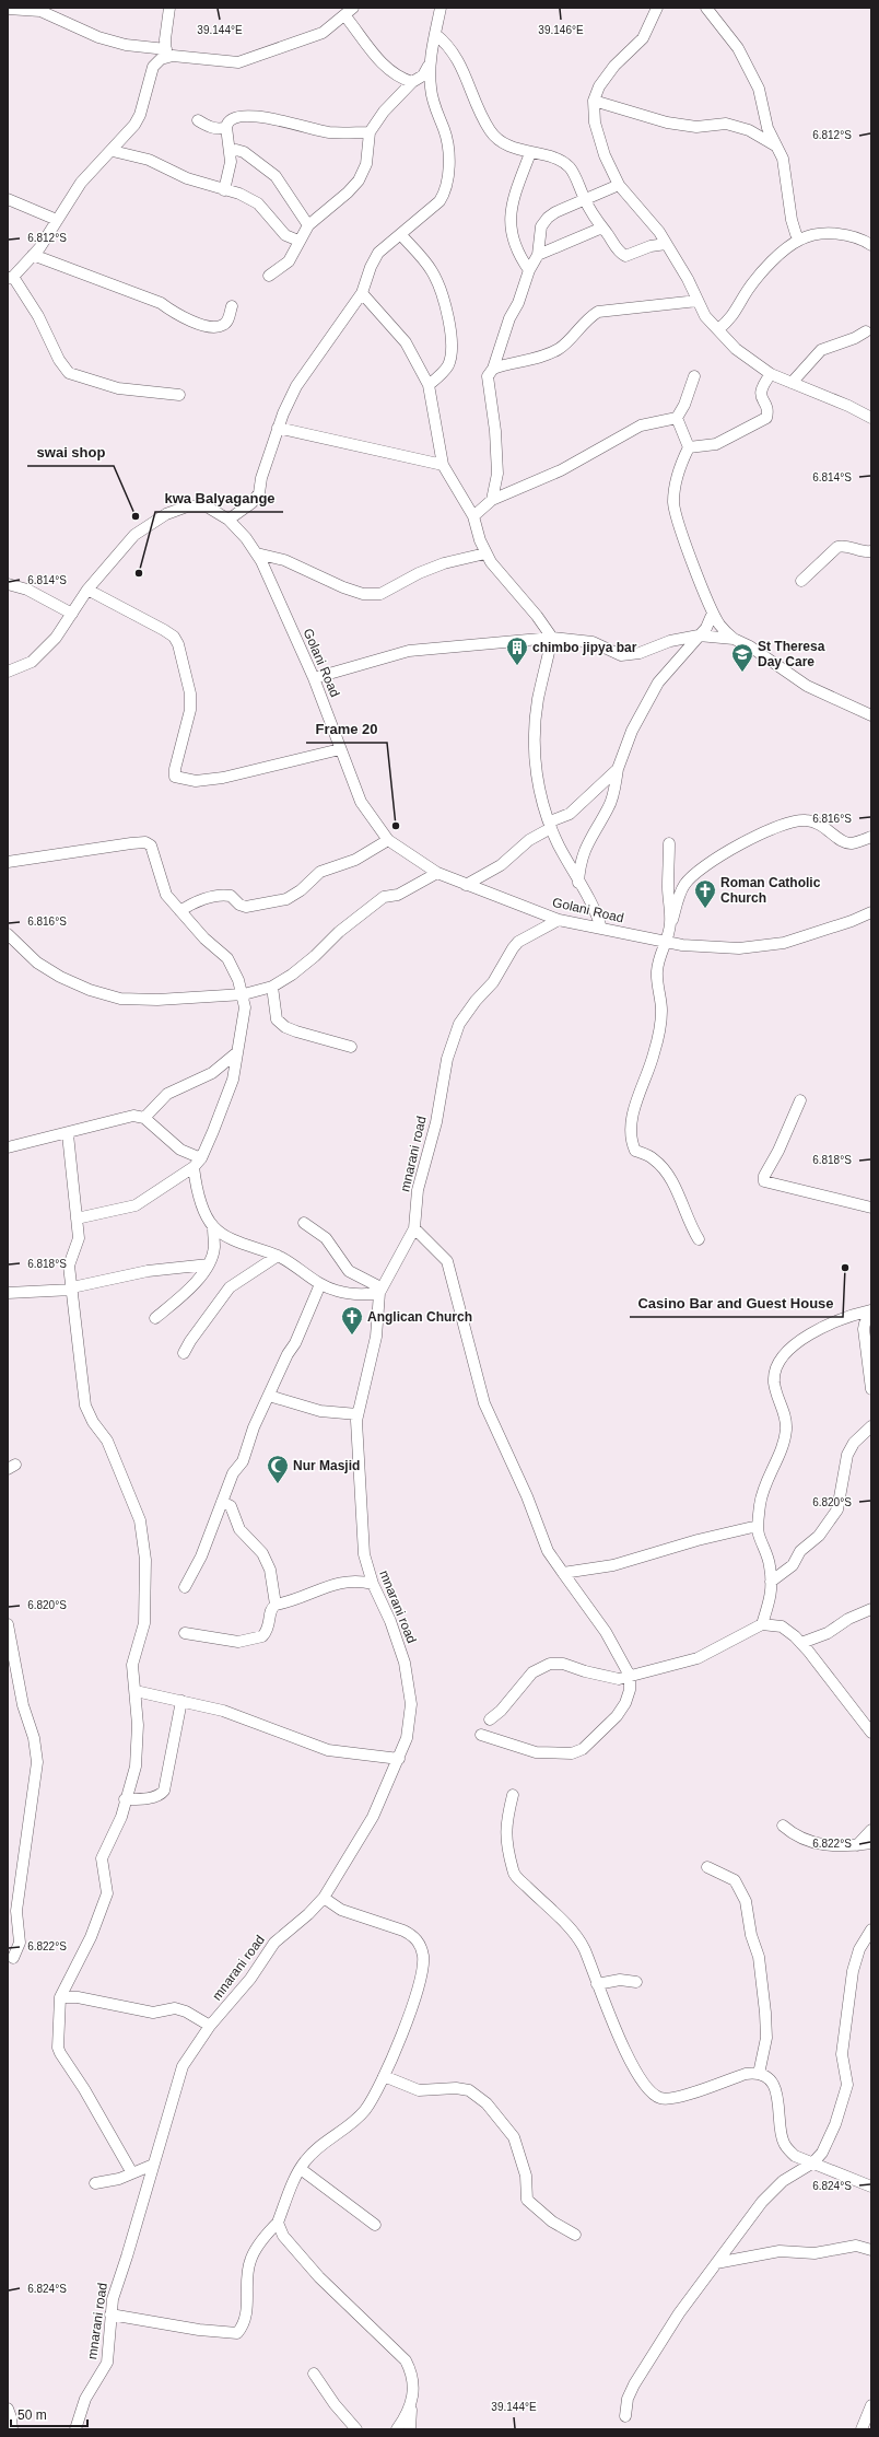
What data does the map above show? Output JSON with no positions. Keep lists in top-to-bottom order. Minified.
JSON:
{"streets":{"street":["Golani Road","mnarani road"]},"crossings":[["Golani Road","mnarani road"]],"places":{"other":["swai shop","kwa Balyagange","Frame 20","Casino Bar and Guest House"],"building":["chimbo jipya bar"],"school or university":["St Theresa Day Care"],"church":["Roman Catholic Church","Anglican Church"],"mosque":["Nur Masjid"]},"scale_bar":"50 m","coordinates":["39.144°E","39.146°E","6.812°S","6.814°S","6.816°S","6.818°S","6.820°S","6.822°S","6.824°S"]}
